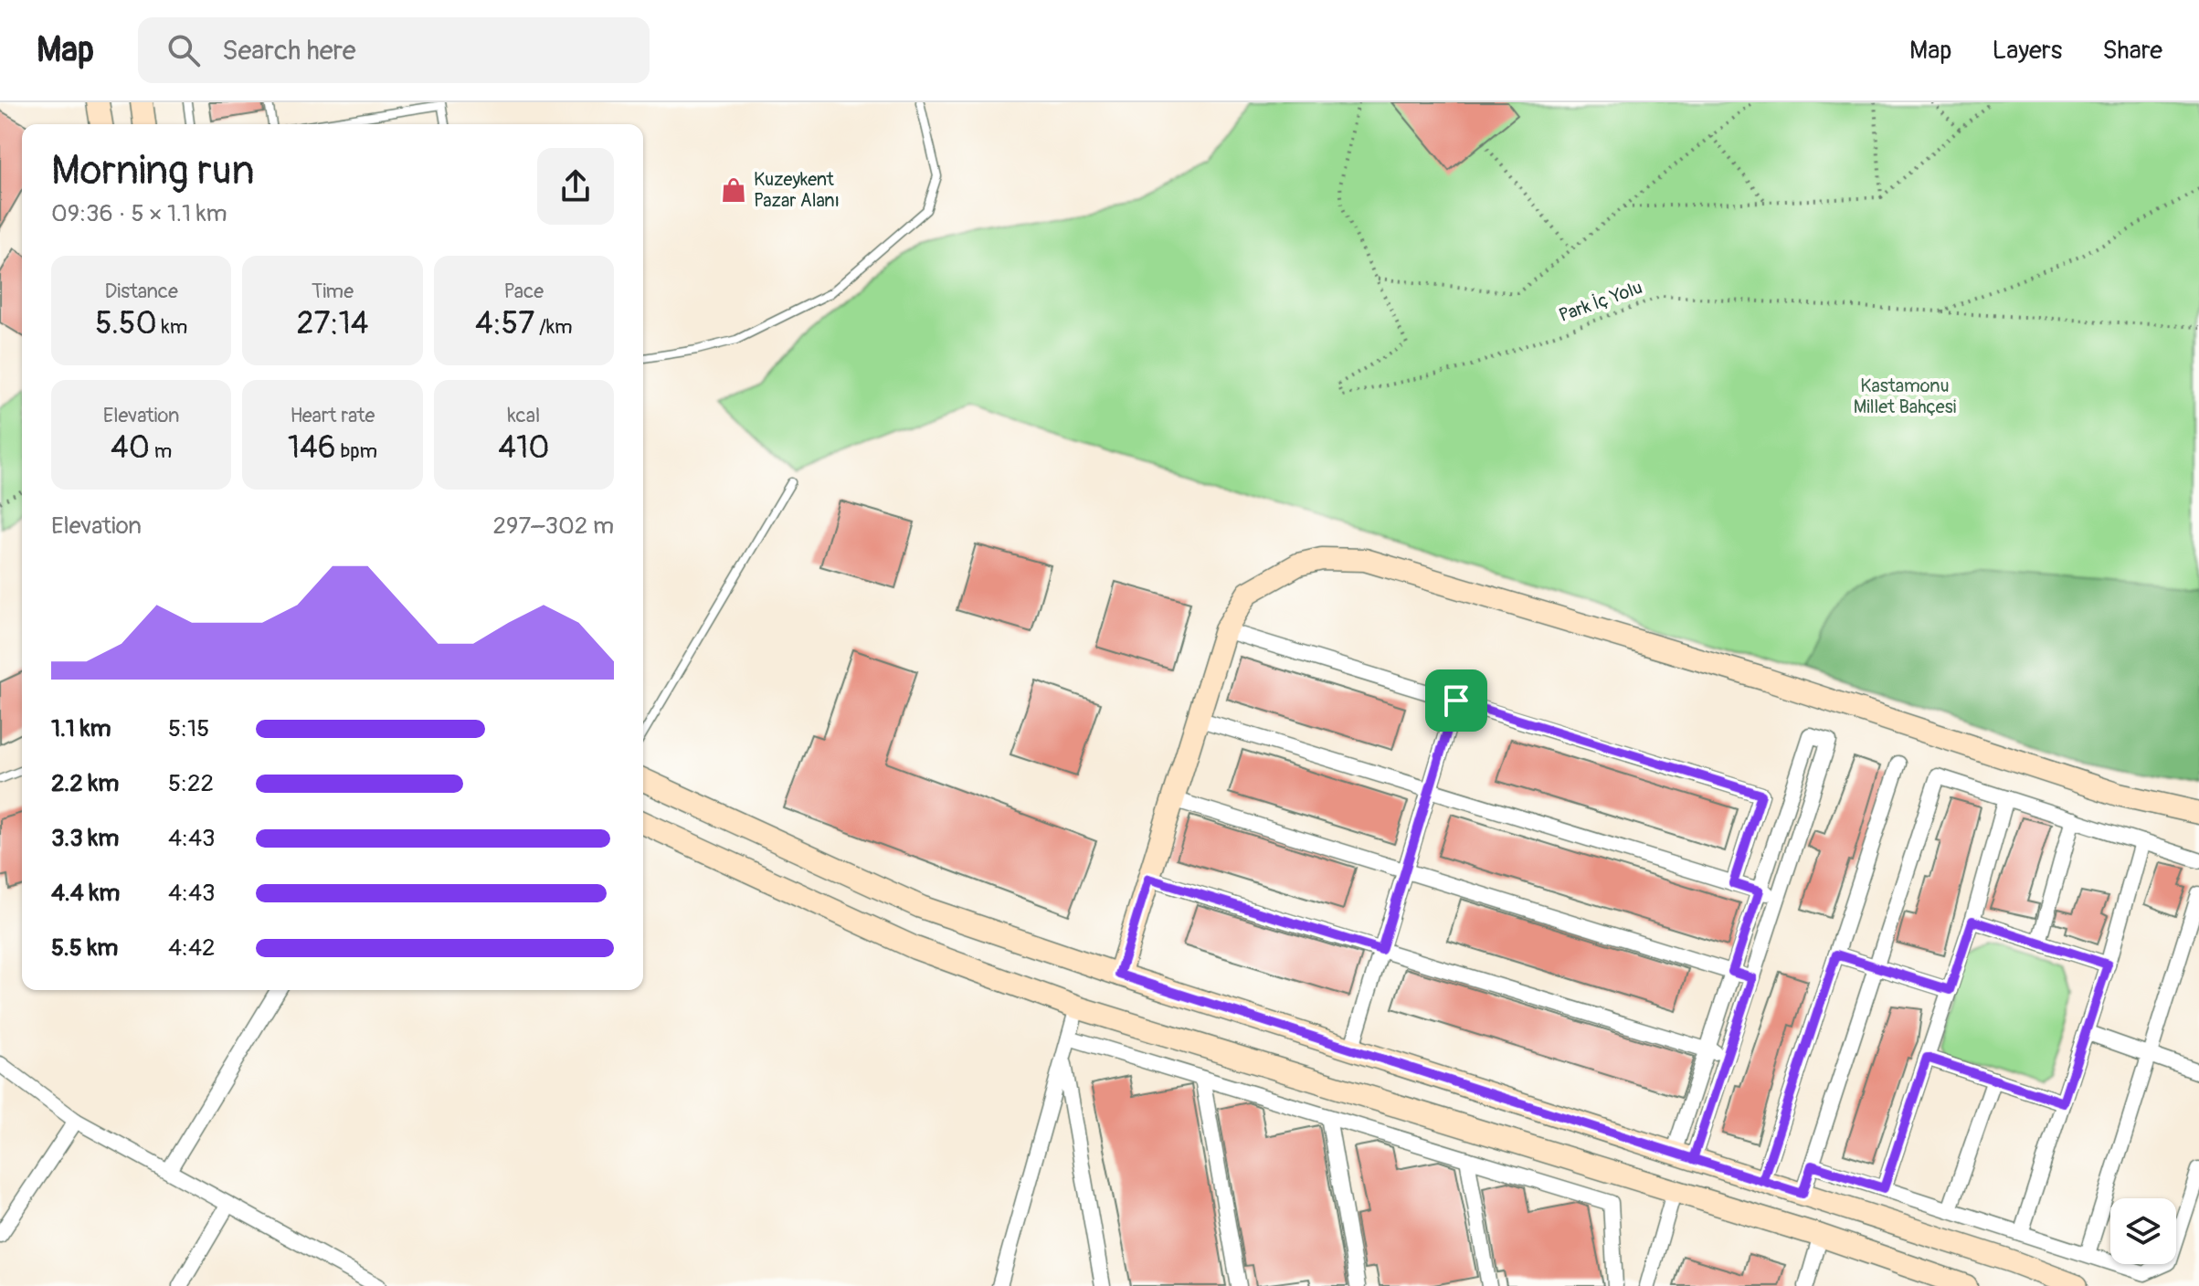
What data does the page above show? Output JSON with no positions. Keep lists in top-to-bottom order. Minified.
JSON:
{"streets":{"path":["Park İç Yolu"]},"parks":["Kastamonu Millet Bahçesi"],"places":{"shop":["Kuzeykent Pazar Alanı"]},"page":{"header":"Map","search":"Search here","nav":["Map","Layers","Share"],"heading":["Morning run","09:36 · 5 × 1.1 km"],"stats":[["Distance","5.50 km"],["Time","27:14"],["Pace","4:57 /km"],["Elevation","40 m"],["Heart rate","146 bpm"],["kcal","410"]],"chart":["Elevation","297–302 m"],"list":[{"name":"1.1 km","note":"5:15"},{"name":"2.2 km","note":"5:22"},{"name":"3.3 km","note":"4:43"},{"name":"4.4 km","note":"4:43"},{"name":"5.5 km","note":"4:42"}]}}
